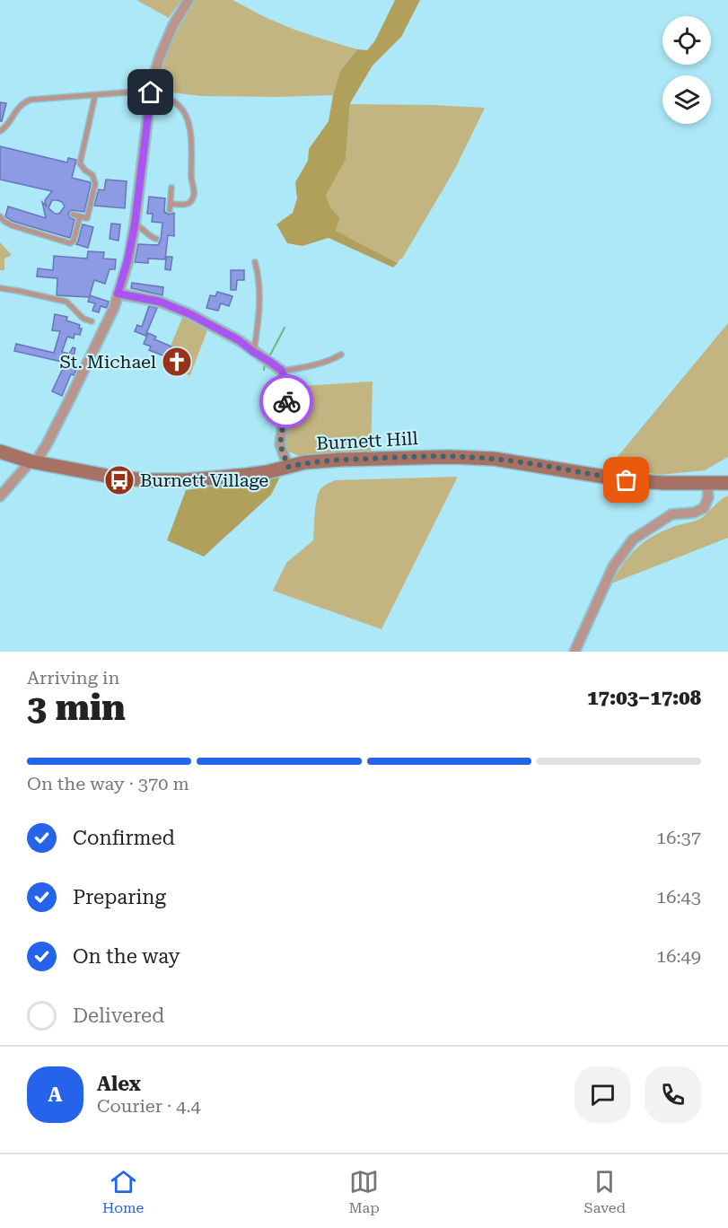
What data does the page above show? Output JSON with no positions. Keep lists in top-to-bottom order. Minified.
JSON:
{"streets":{"main road":["Burnett Hill"]},"places":{"church":["St. Michael"],"bus stop":["Burnett Village"]},"page":{"heading":["3 min","Arriving in","17:03–17:08"],"panel":["Alex","Courier · 4.4"],"bar":"On the way · 370 m","list":[["Confirmed","16:37"],["Preparing","16:43"],["On the way","16:49"],"Delivered"],"round":"A","tabs":["Home","Map","Saved"]}}
